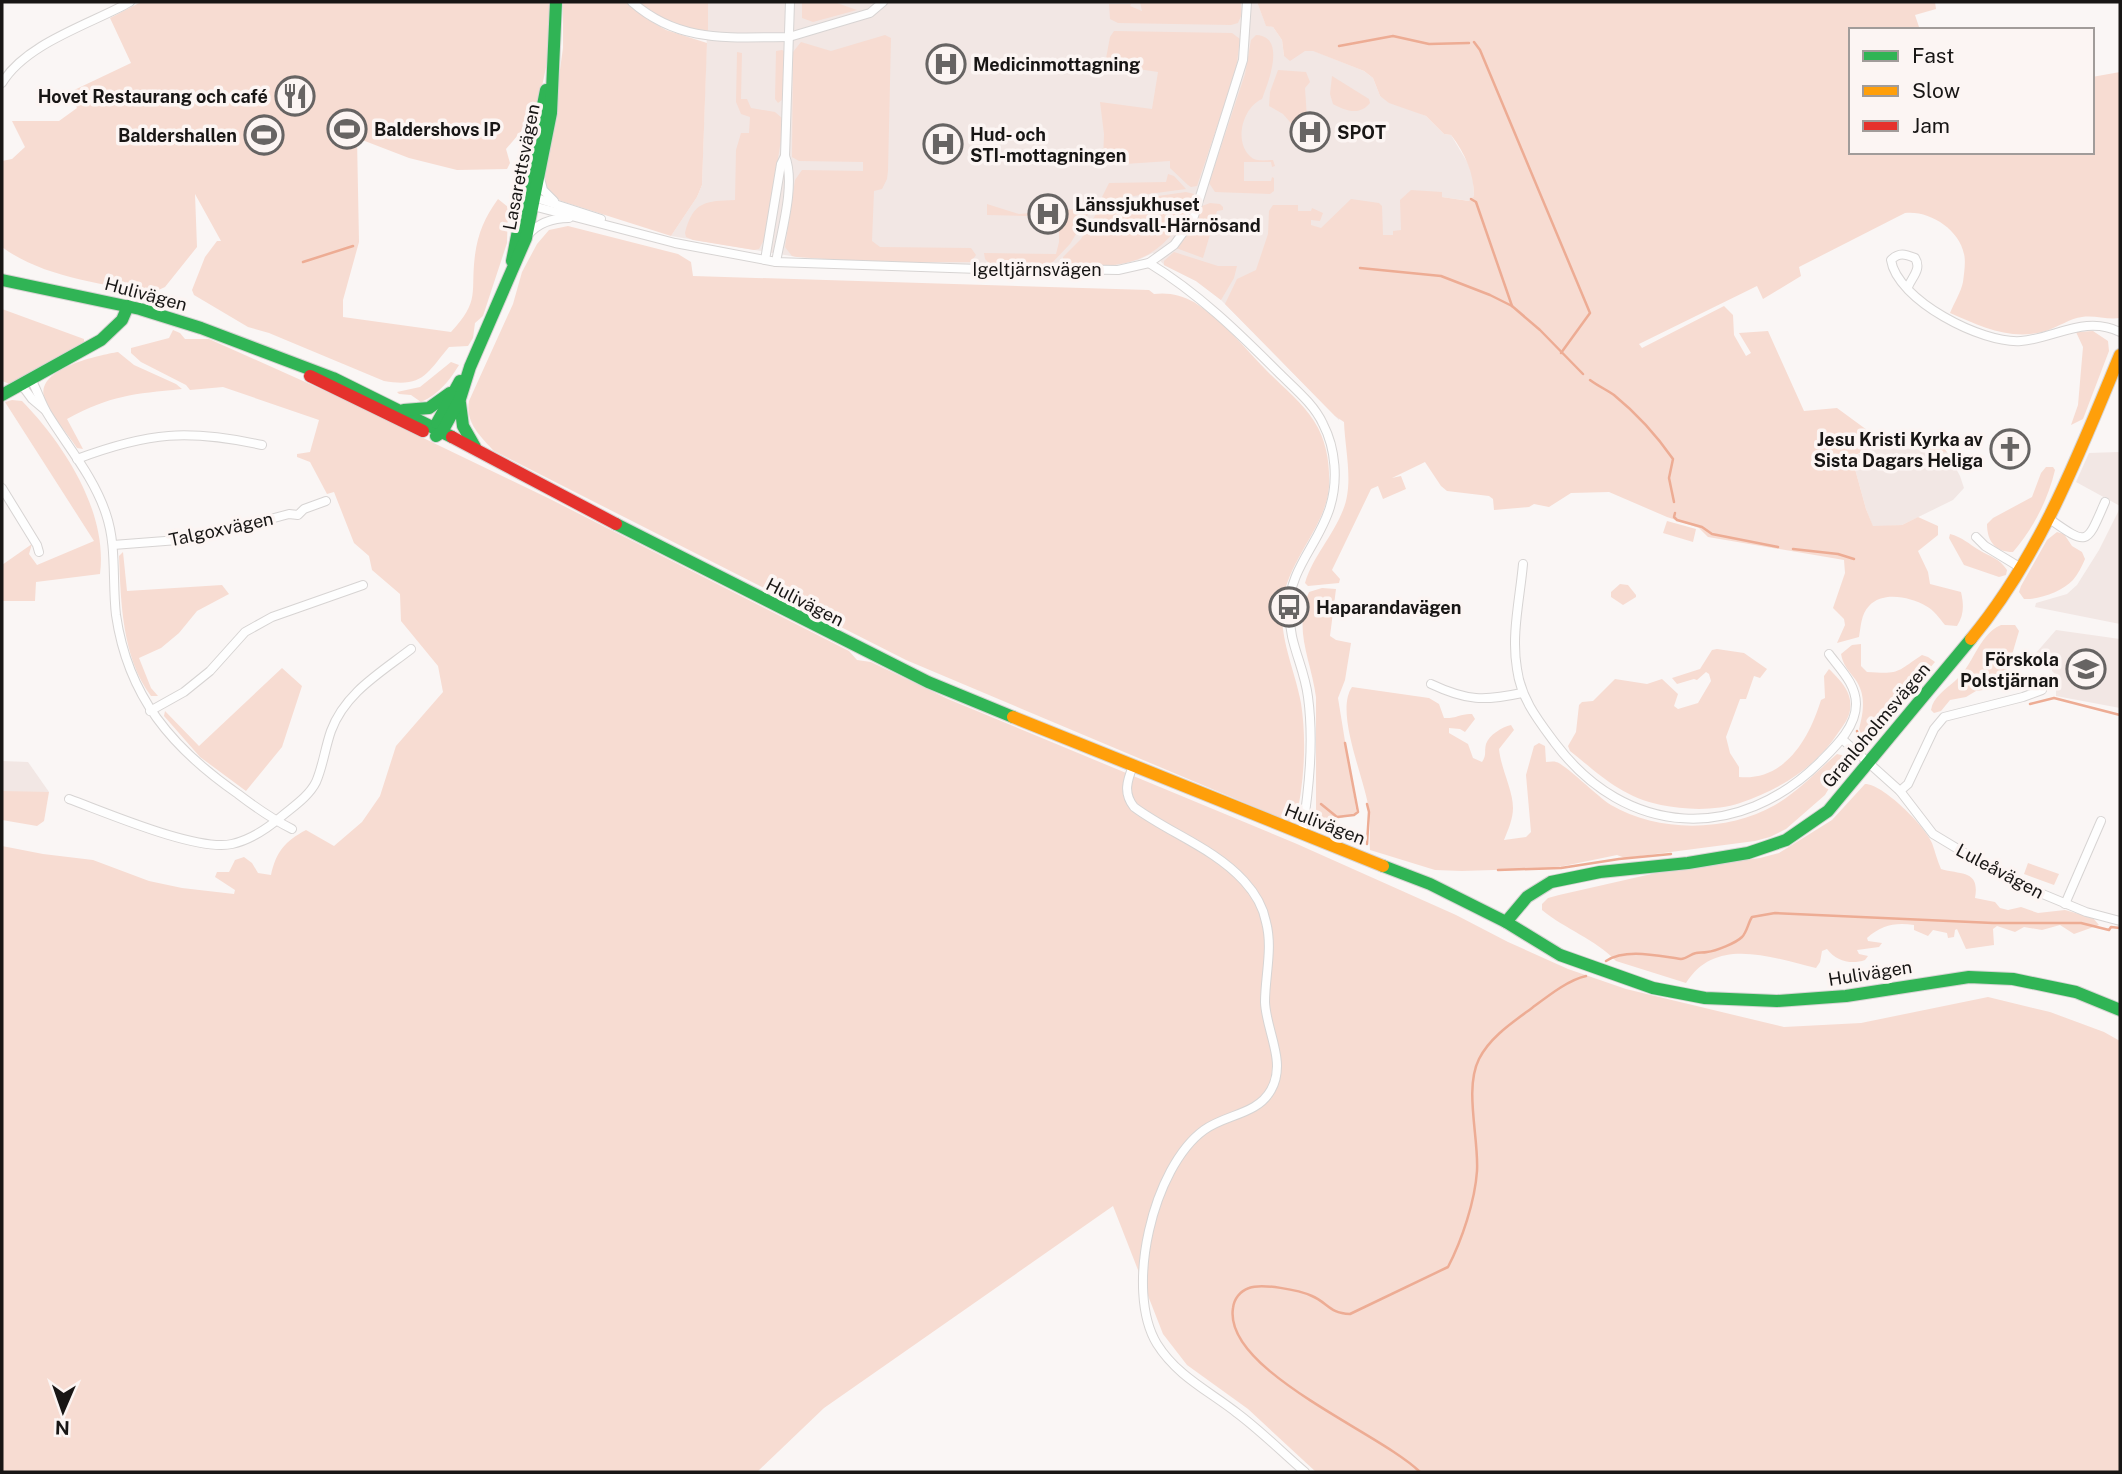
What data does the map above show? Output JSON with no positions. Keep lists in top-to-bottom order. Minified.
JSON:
{"streets":{"main road":["Lasarettsvägen","Hulivägen","Granloholmsvägen"],"street":["Igeltjärnsvägen","Talgoxvägen","Luleåvägen"]},"crossings":[["Lasarettsvägen","Igeltjärnsvägen"],["Lasarettsvägen","Hulivägen"],["Hulivägen","Granloholmsvägen"],["Granloholmsvägen","Luleåvägen"]],"places":{"hospital":["Medicinmottagning","SPOT","Hud- och STI-mottagningen","Länssjukhuset Sundsvall-Härnösand"],"restaurant":["Hovet Restaurang och café"],"sports":["Baldershovs IP","Baldershallen"],"church":["Jesu Kristi Kyrka av Sista Dagars Heliga"],"bus stop":["Haparandavägen"],"school or university":["Förskola Polstjärnan"]},"legend":["Fast","Slow","Jam"],"north":"bottom"}
